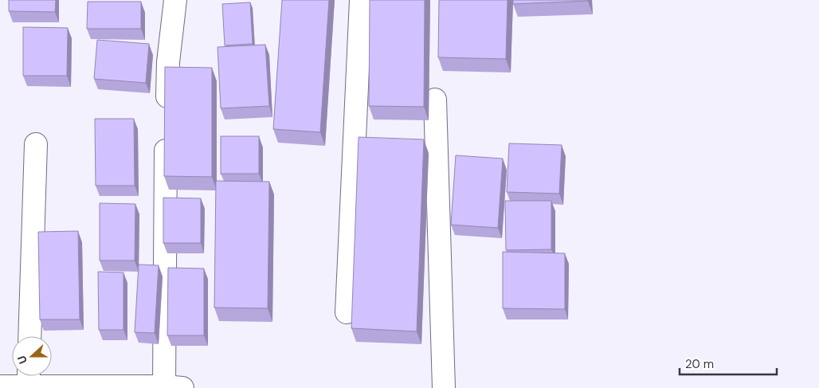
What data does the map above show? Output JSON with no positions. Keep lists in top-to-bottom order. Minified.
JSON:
{"scale_bar":"20 m","north":"left"}
